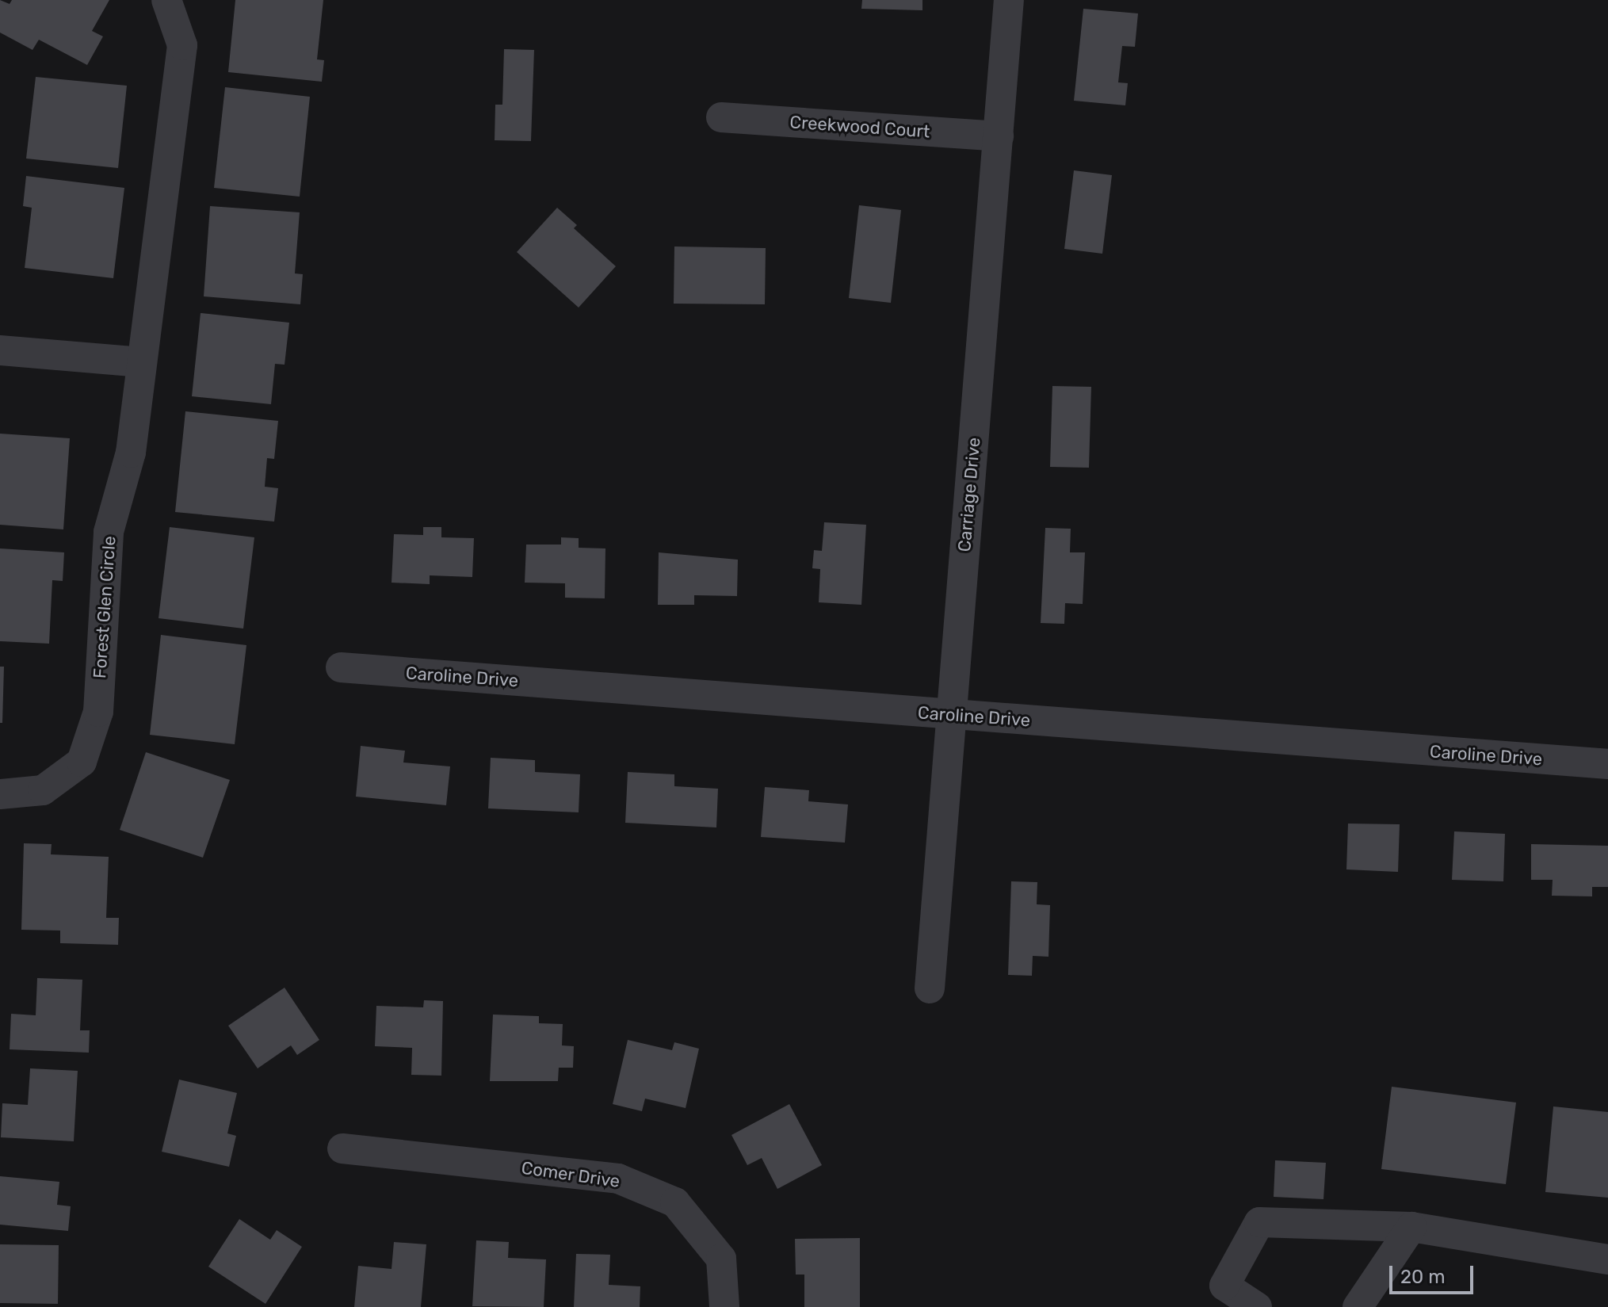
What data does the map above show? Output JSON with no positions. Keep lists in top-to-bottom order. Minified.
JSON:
{"streets":{"street":["Creekwood Court","Carriage Drive","Forest Glen Circle","Caroline Drive","Comer Drive"]},"crossings":[["Creekwood Court","Carriage Drive"],["Carriage Drive","Caroline Drive"]],"scale_bar":"20 m"}
